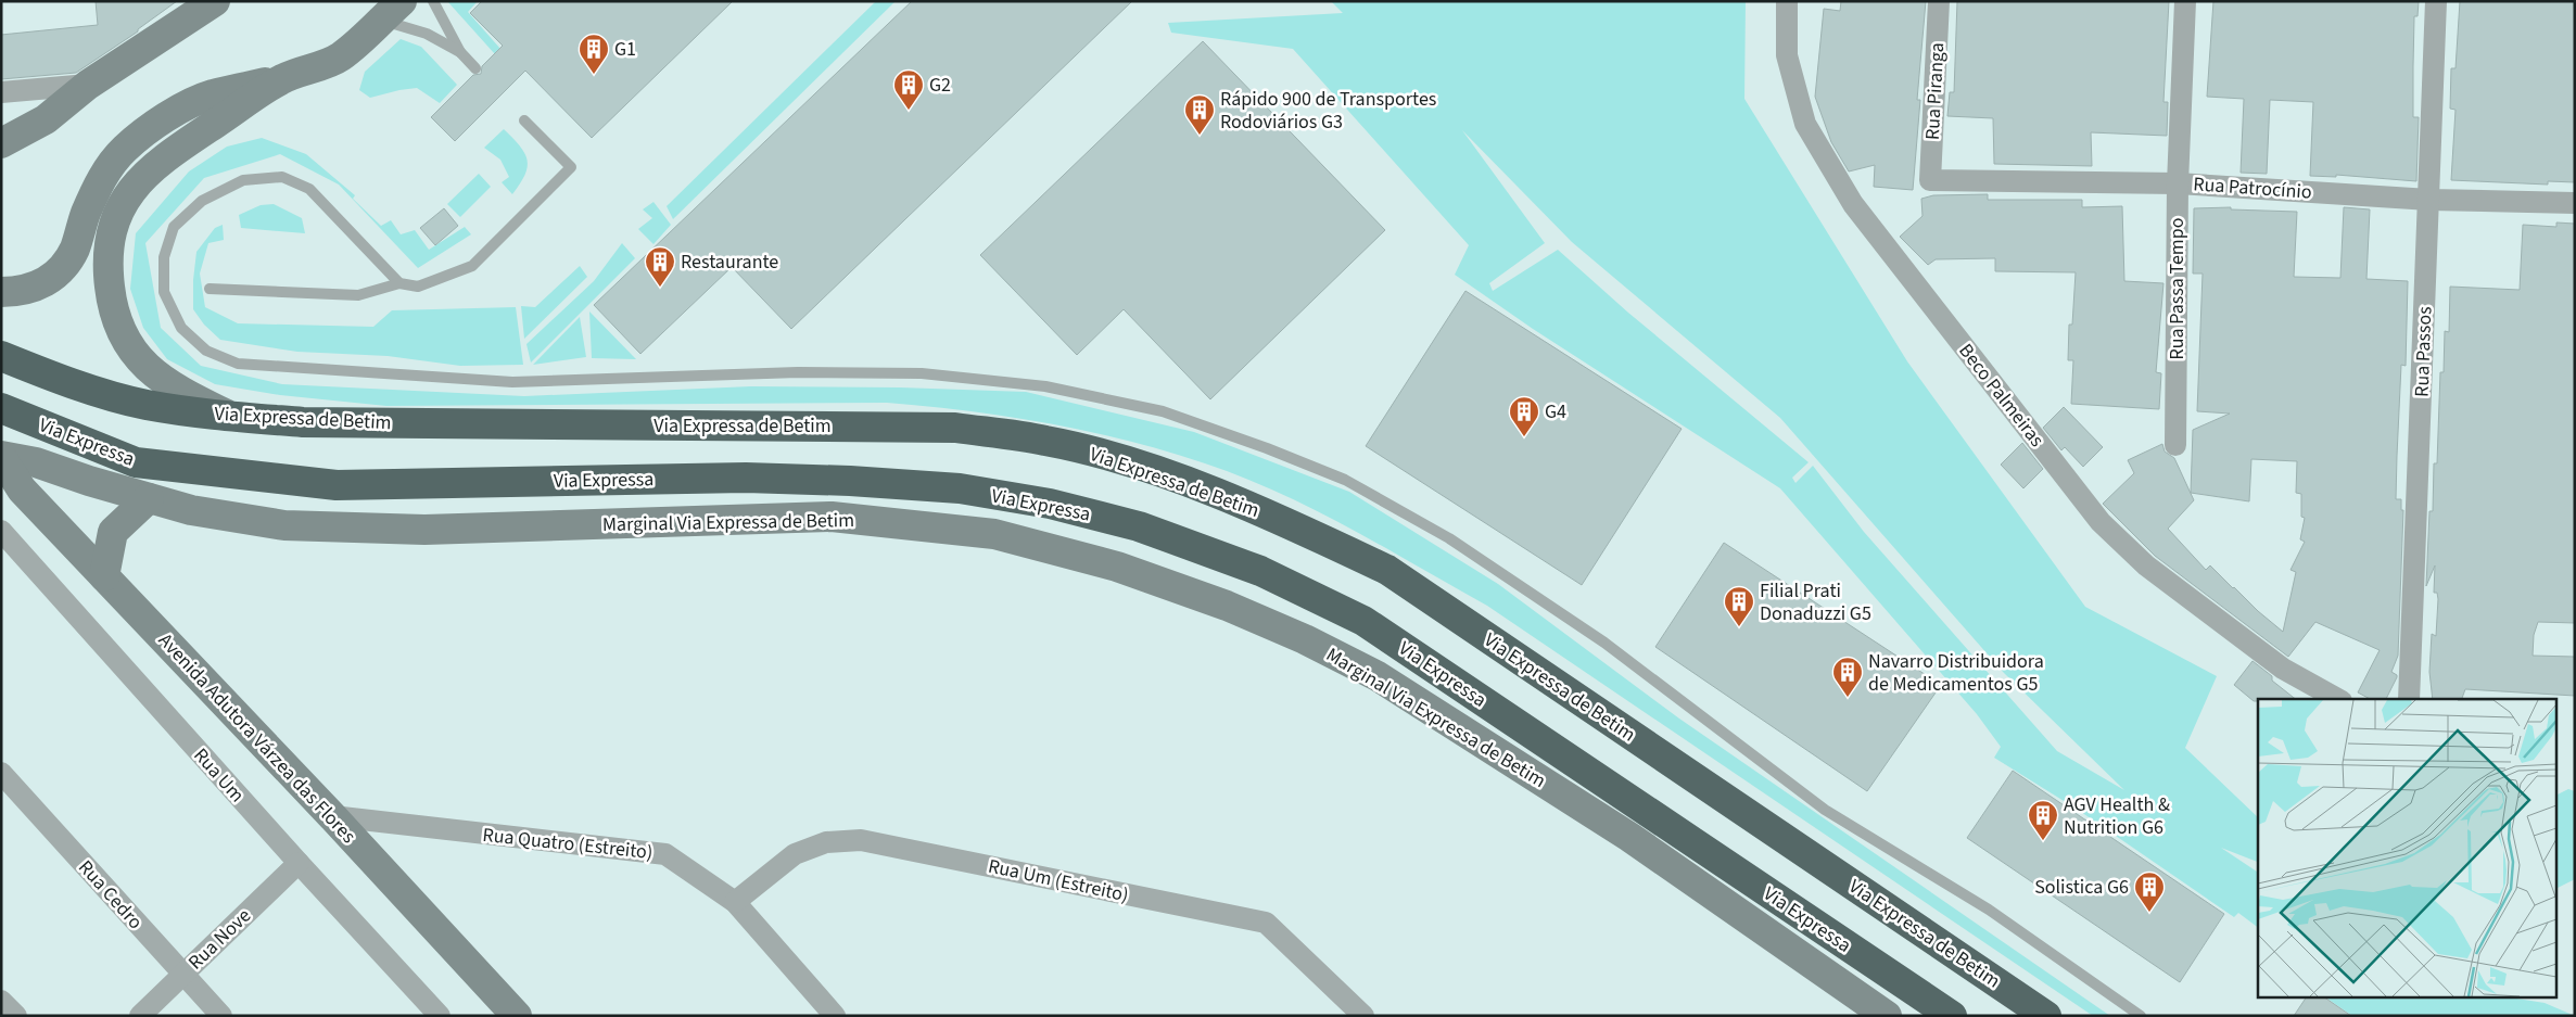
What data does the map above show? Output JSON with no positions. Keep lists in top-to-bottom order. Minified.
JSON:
{"streets":{"highway":["Via Expressa de Betim","Via Expressa"],"street":["Rua Piranga","Rua Patrocínio","Rua Passa Tempo","Rua Passos","Beco Palmeiras","Marginal Via Expressa de Betim","Avenida Adutora Várzea das Flores","Rua Um","Rua Quatro (Estreito)","Rua Um (Estreito)","Rua Cedro","Rua Nove"]},"crossings":[["Rua Piranga","Rua Patrocínio"],["Rua Patrocínio","Rua Passa Tempo"],["Rua Patrocínio","Rua Passos"],["Marginal Via Expressa de Betim","Avenida Adutora Várzea das Flores"],["Avenida Adutora Várzea das Flores","Rua Quatro (Estreito)"],["Rua Um","Rua Nove"],["Rua Quatro (Estreito)","Rua Um (Estreito)"],["Rua Cedro","Rua Nove"]],"places":{"building":["G1","G2","Rápido 900 de Transportes Rodoviários G3","Restaurante","G4","Filial Prati Donaduzzi G5","Navarro Distribuidora de Medicamentos G5","AGV Health & Nutrition G6","Solistica G6"]}}
